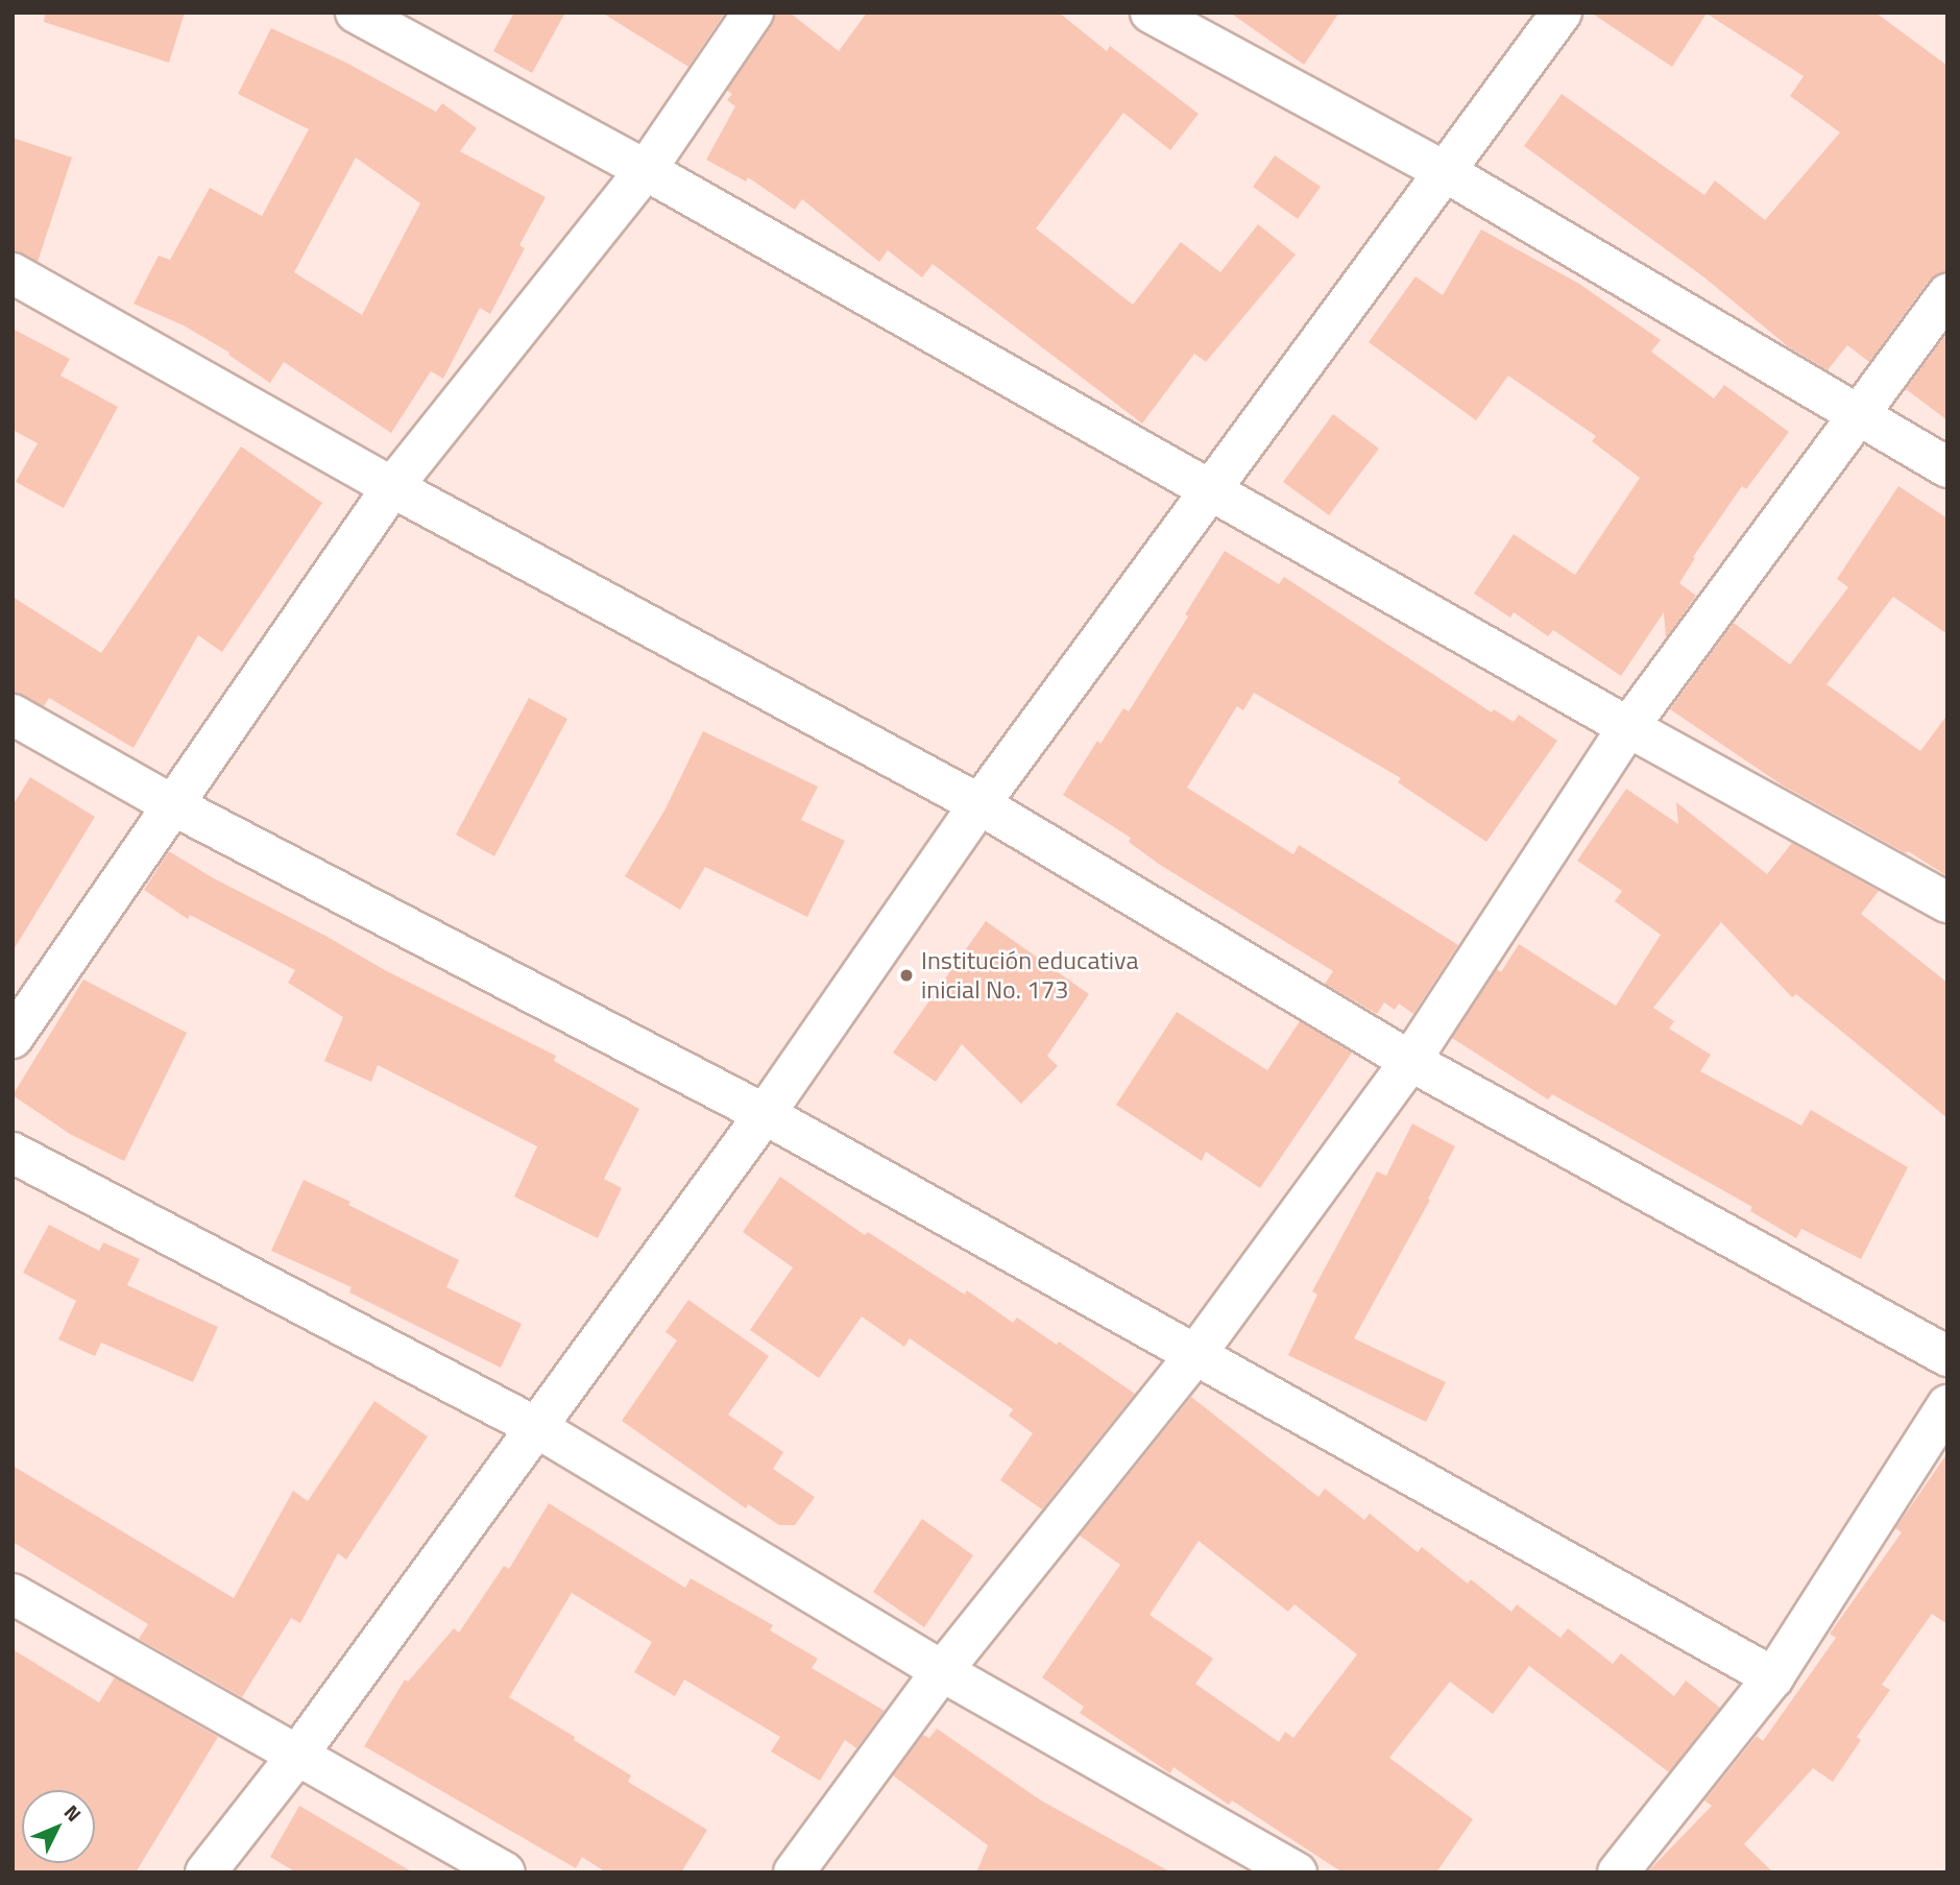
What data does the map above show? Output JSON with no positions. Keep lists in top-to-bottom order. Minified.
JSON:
{"places":["Institución educativa inicial No. 173"],"north":"top right"}
